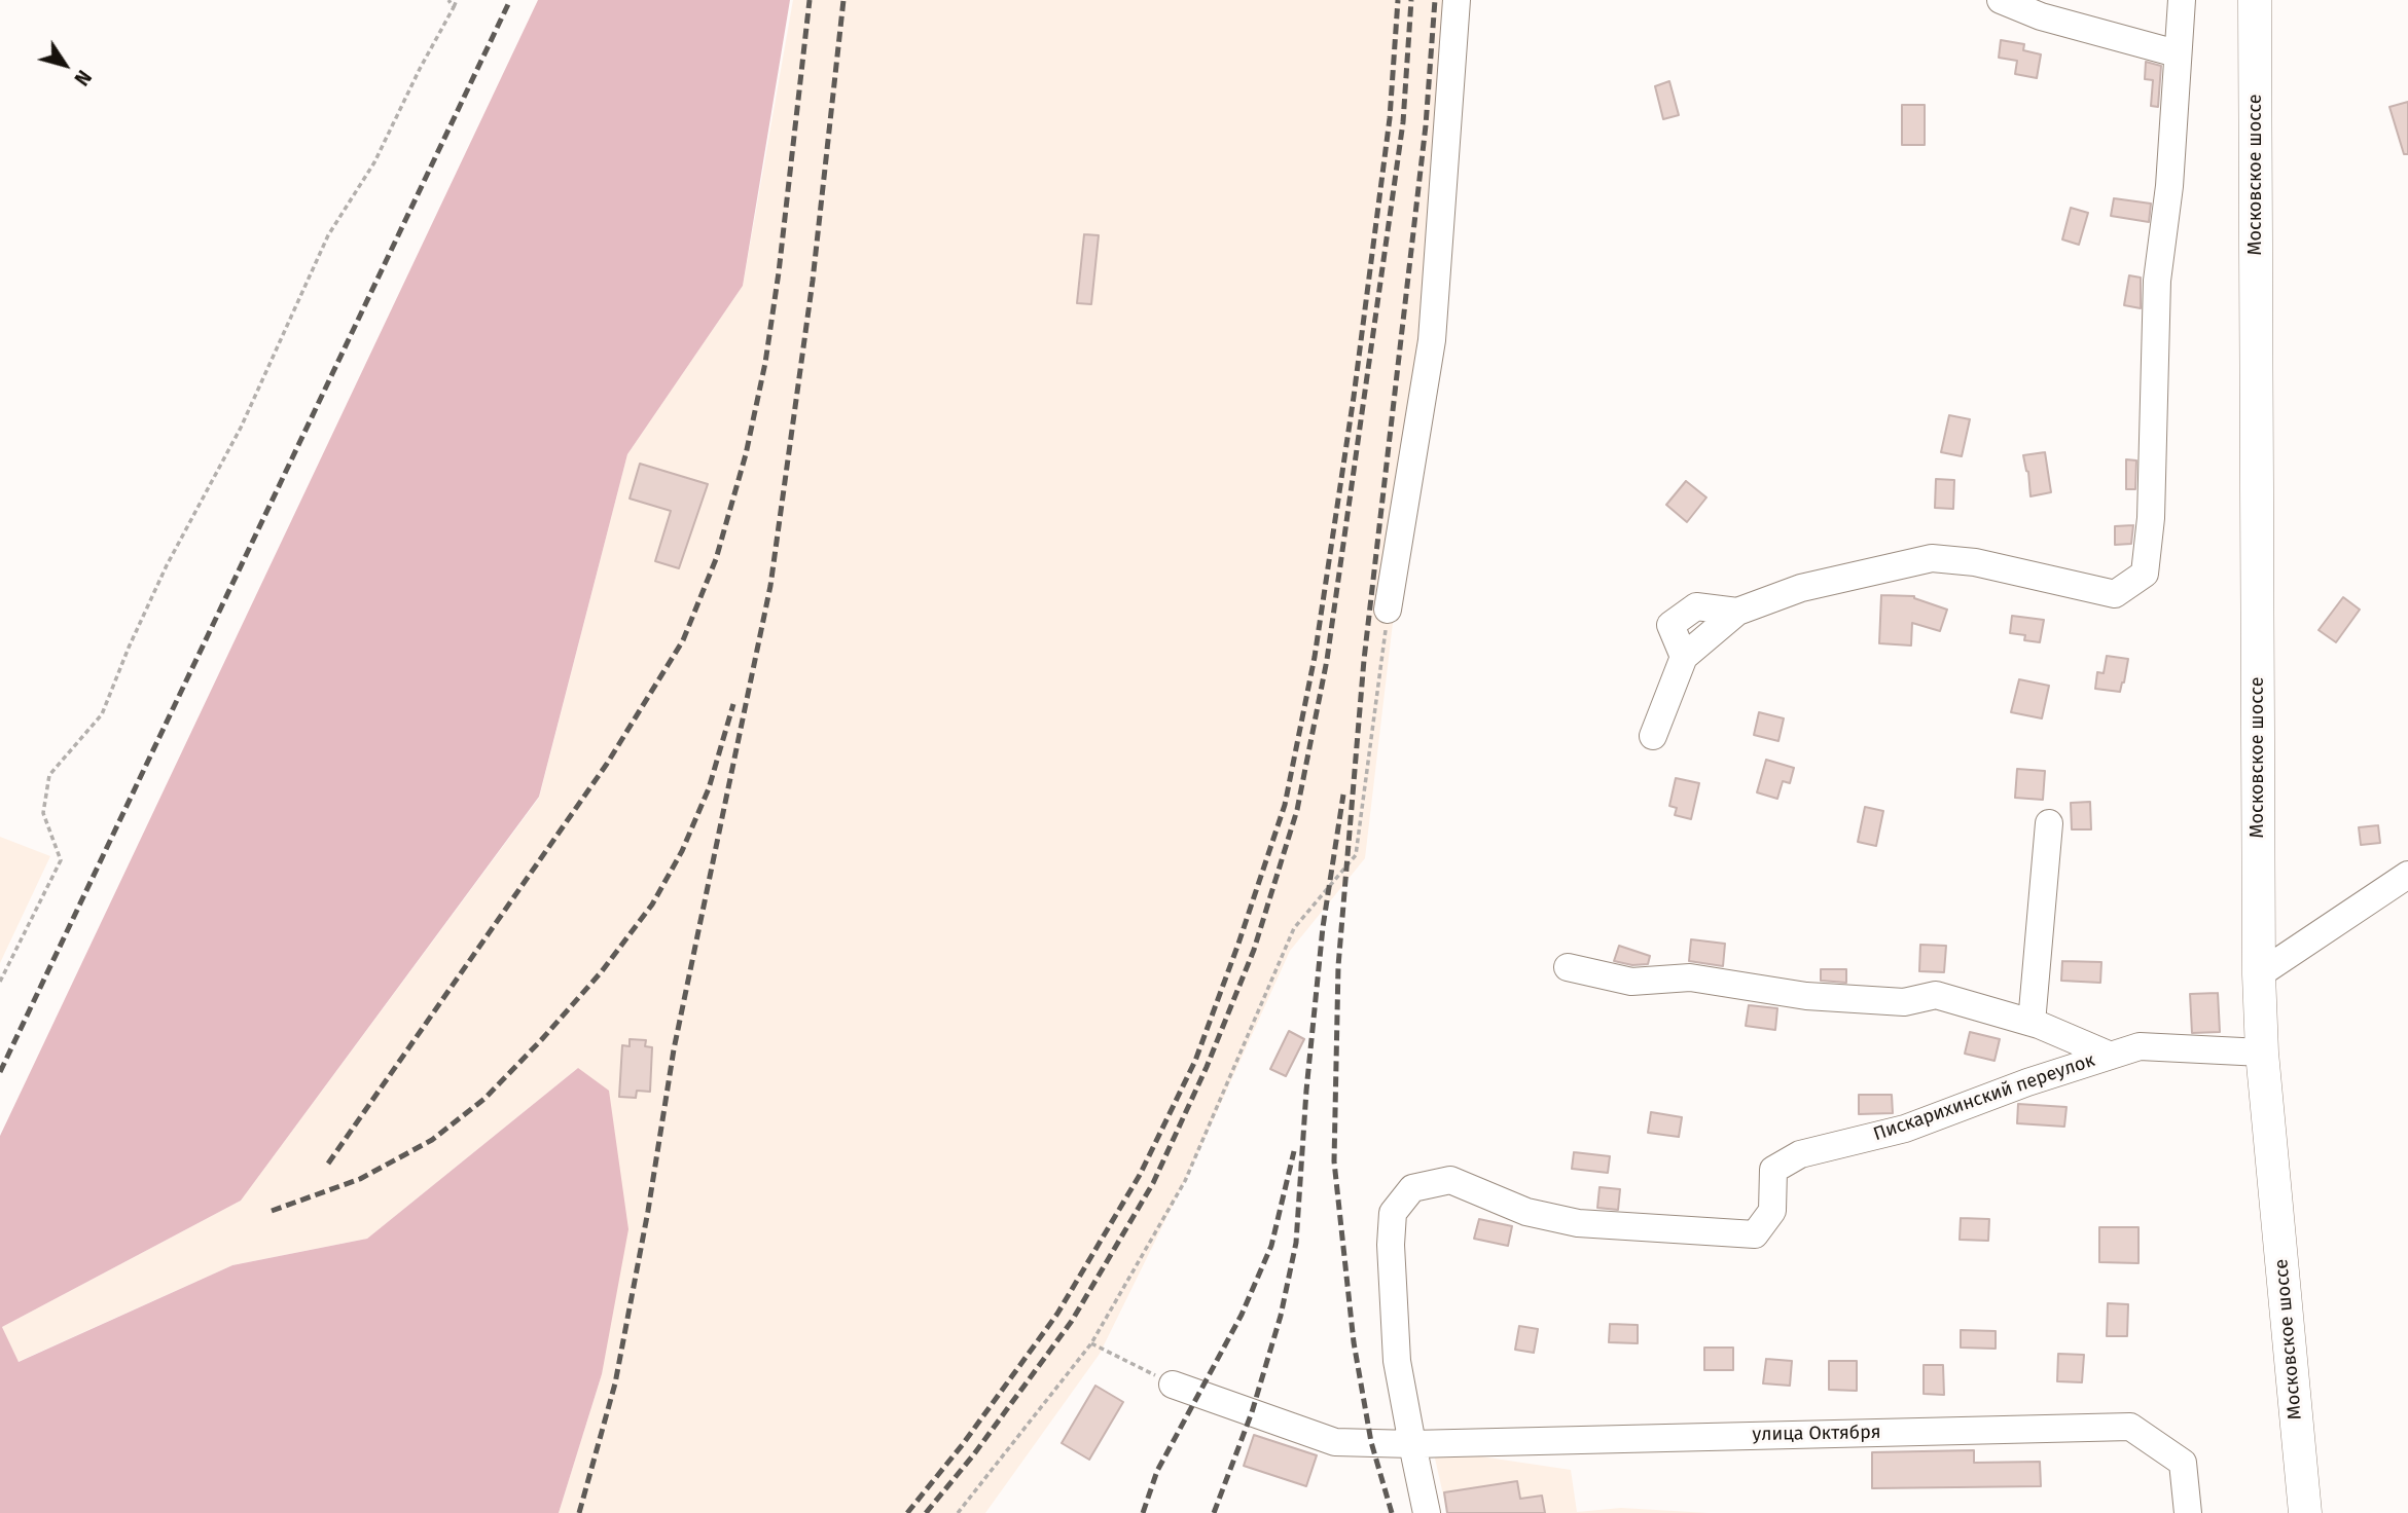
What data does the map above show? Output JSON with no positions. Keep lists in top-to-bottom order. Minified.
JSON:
{"streets":{"main road":["Московское шоссе"],"street":["Пискарихинский переулок","улица Октября"]},"crossings":[["Московское шоссе","Пискарихинский переулок"],["Пискарихинский переулок","улица Октября"]],"north":"bottom right"}
